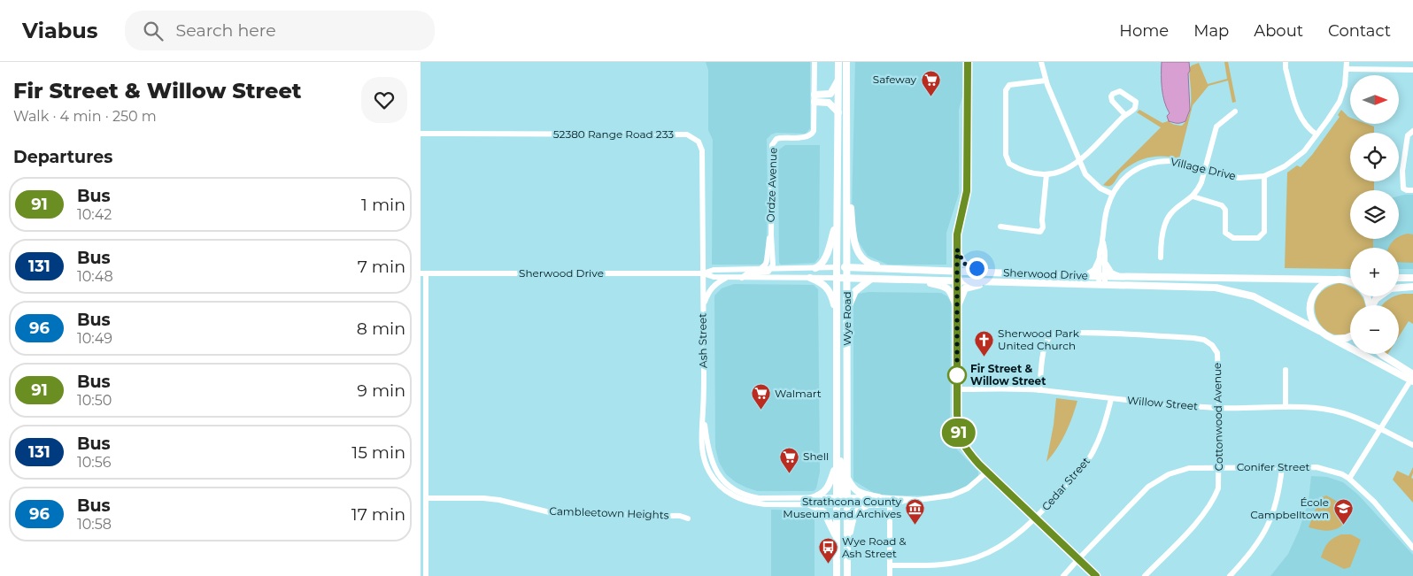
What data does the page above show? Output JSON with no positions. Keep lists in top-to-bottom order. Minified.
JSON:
{"streets":{"main road":["Sherwood Drive","Wye Road"],"street":["52380 Range Road 233","Village Drive","Ordze Avenue","Ash Street","Willow Street","Cottonwood Avenue","Conifer Street","Cedar Street","Cambleetown Heights"]},"crossings":[["52380 Range Road 233","Sherwood Drive"],["52380 Range Road 233","Ash Street"],["Village Drive","Sherwood Drive"],["Sherwood Drive","Wye Road"],["Sherwood Drive","Ash Street"],["Wye Road","Ash Street"],["Willow Street","Cottonwood Avenue"],["Willow Street","Cedar Street"],["Cottonwood Avenue","Conifer Street"]],"places":{"supermarket":["Safeway","Walmart","Shell"],"church":["Sherwood Park United Church"],"other":["Fir Street & Willow Street"],"museum":["Strathcona County Museum and Archives"],"school or university":["École Campbelltown"],"bus stop":["Wye Road & Ash Street"]},"lines":["bus line 91"],"north":"right","page":{"header":"Viabus","search":"Search here","nav":["Home","Map","About","Contact"],"heading":[["Fir Street & Willow Street","Walk · 4 min · 250 m"],"Departures"],"on_map":"91","map_buttons":["+","−"],"list":[{"mark":"91","name":"Bus","note":"10:42","value":"1 min"},{"mark":"131","name":"Bus","note":"10:48","value":"7 min"},{"mark":"96","name":"Bus","note":"10:49","value":"8 min"},{"mark":"91","name":"Bus","note":"10:50","value":"9 min"},{"mark":"131","name":"Bus","note":"10:56","value":"15 min"},{"mark":"96","name":"Bus","note":"10:58","value":"17 min"}]}}
